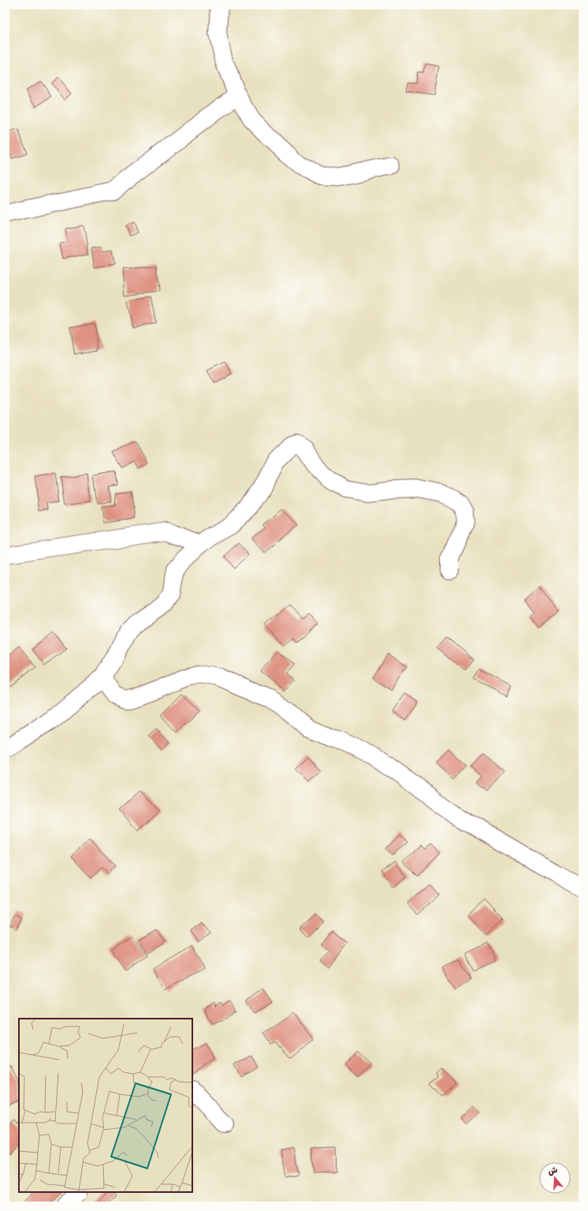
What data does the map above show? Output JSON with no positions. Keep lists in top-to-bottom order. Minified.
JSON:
{"north":"top"}
